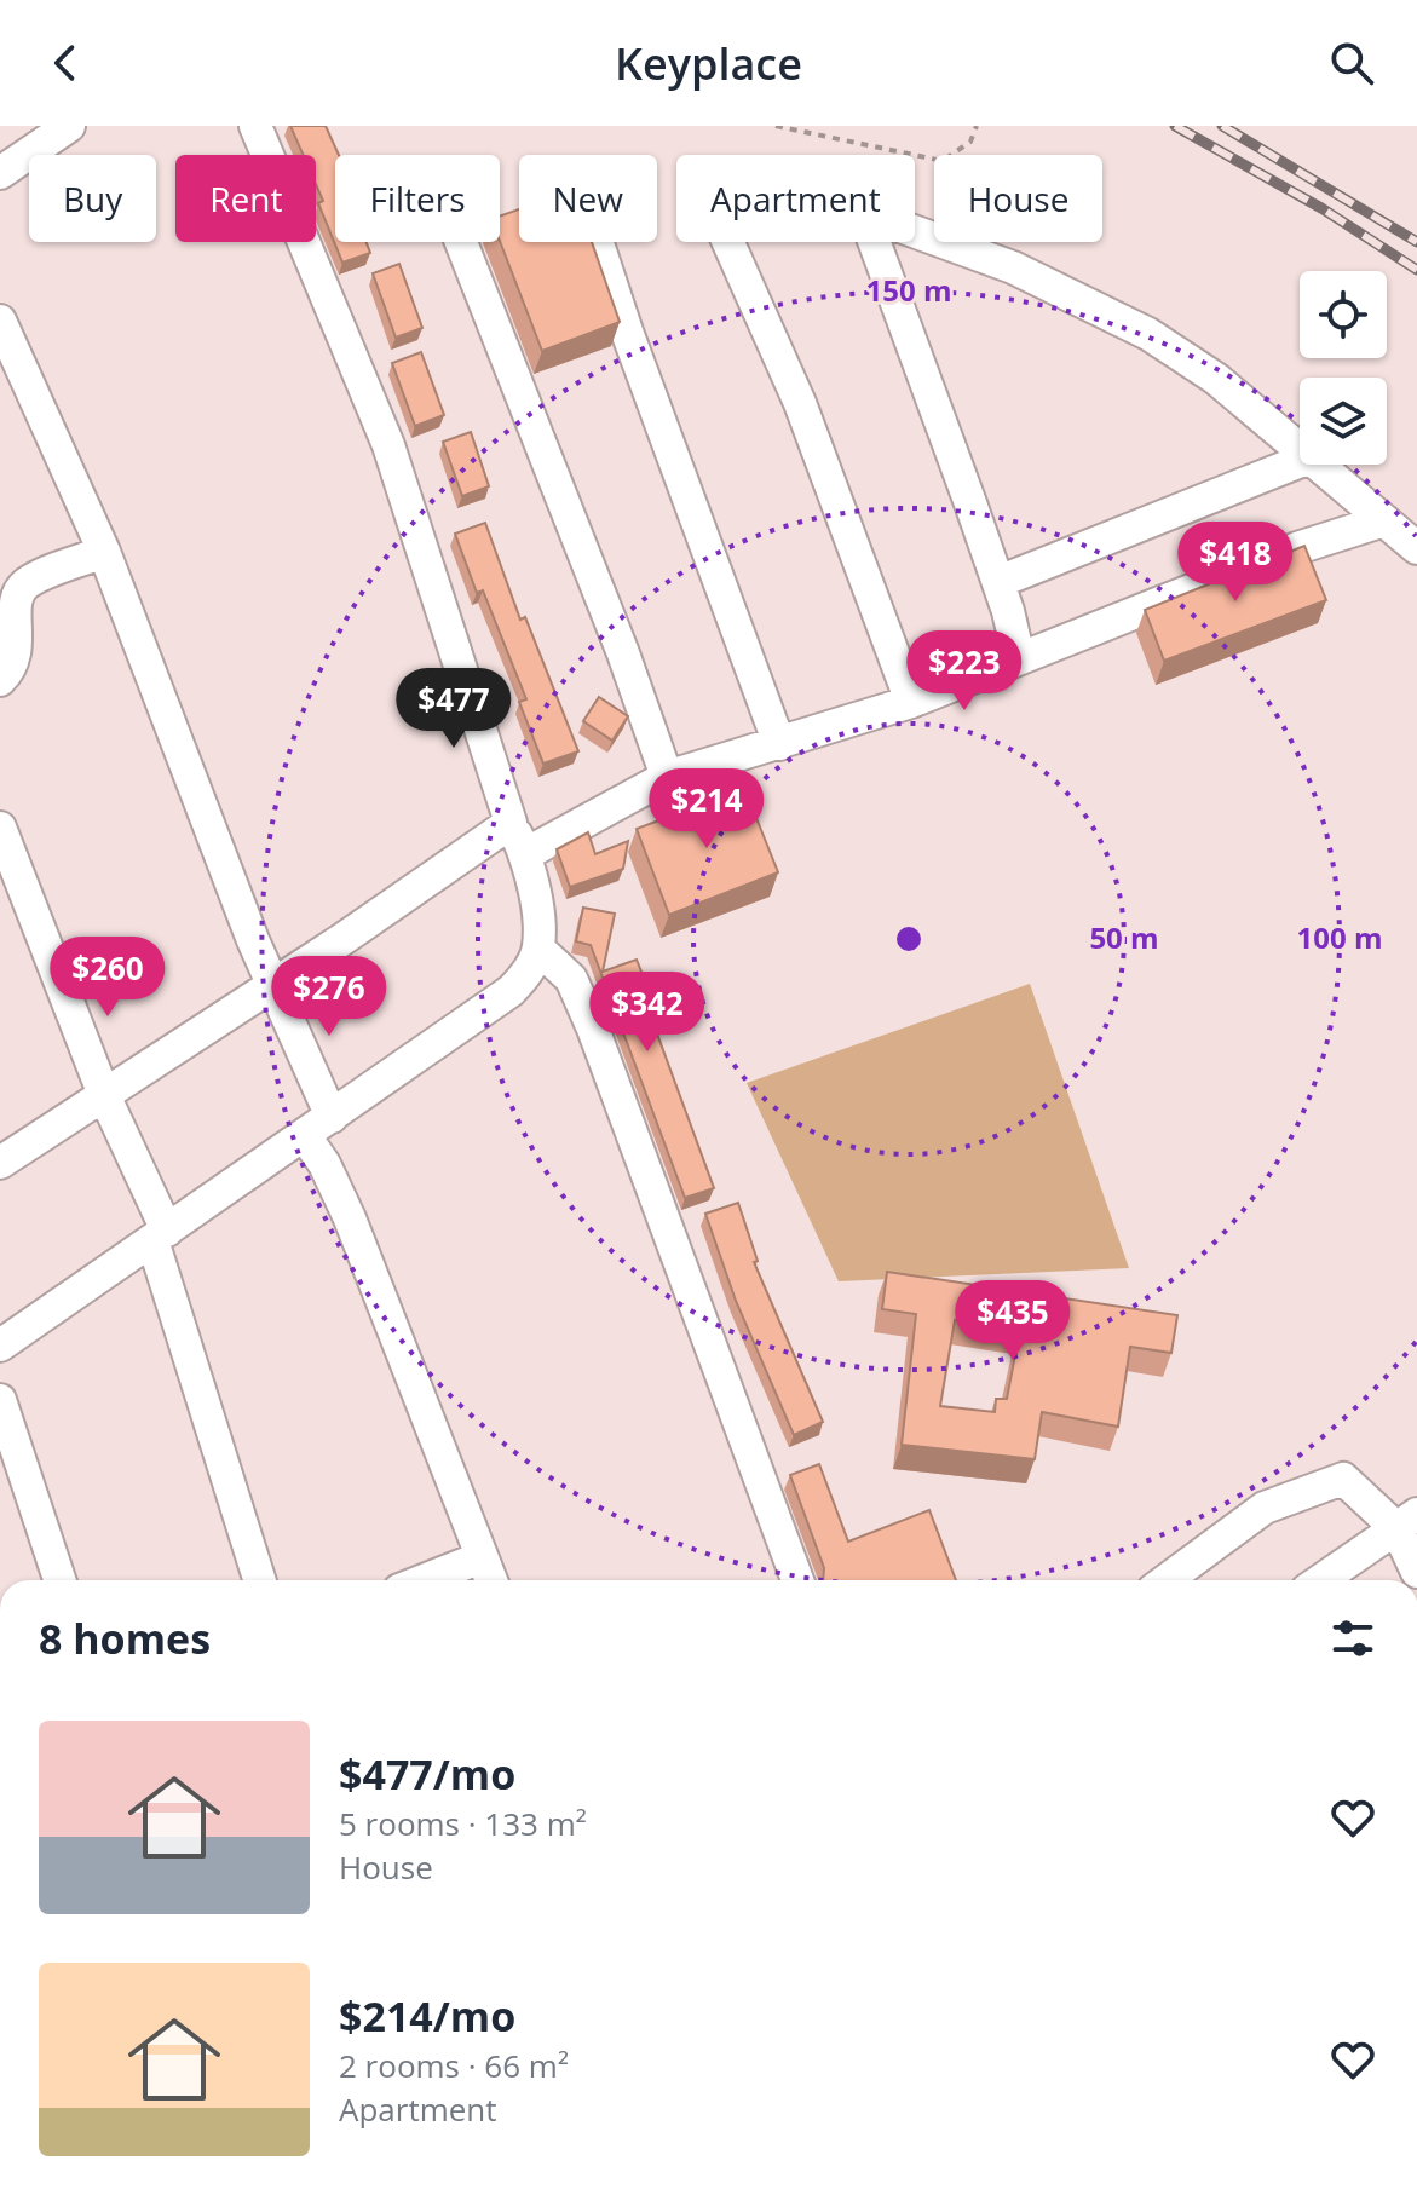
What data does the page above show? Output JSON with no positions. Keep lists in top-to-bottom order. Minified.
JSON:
{"page":{"header":"Keyplace","chip":["Buy","Rent","Filters","New","Apartment","House"],"price":["$418","$223","$477","$214","$260","$276","$342","$435"],"heading":"8 homes","list":[{"name":"$477/mo","note":"5 rooms · 133 m² · House"},{"name":"$214/mo","note":"2 rooms · 66 m² · Apartment"}]},"rings":["150 m","50 m","100 m"]}
